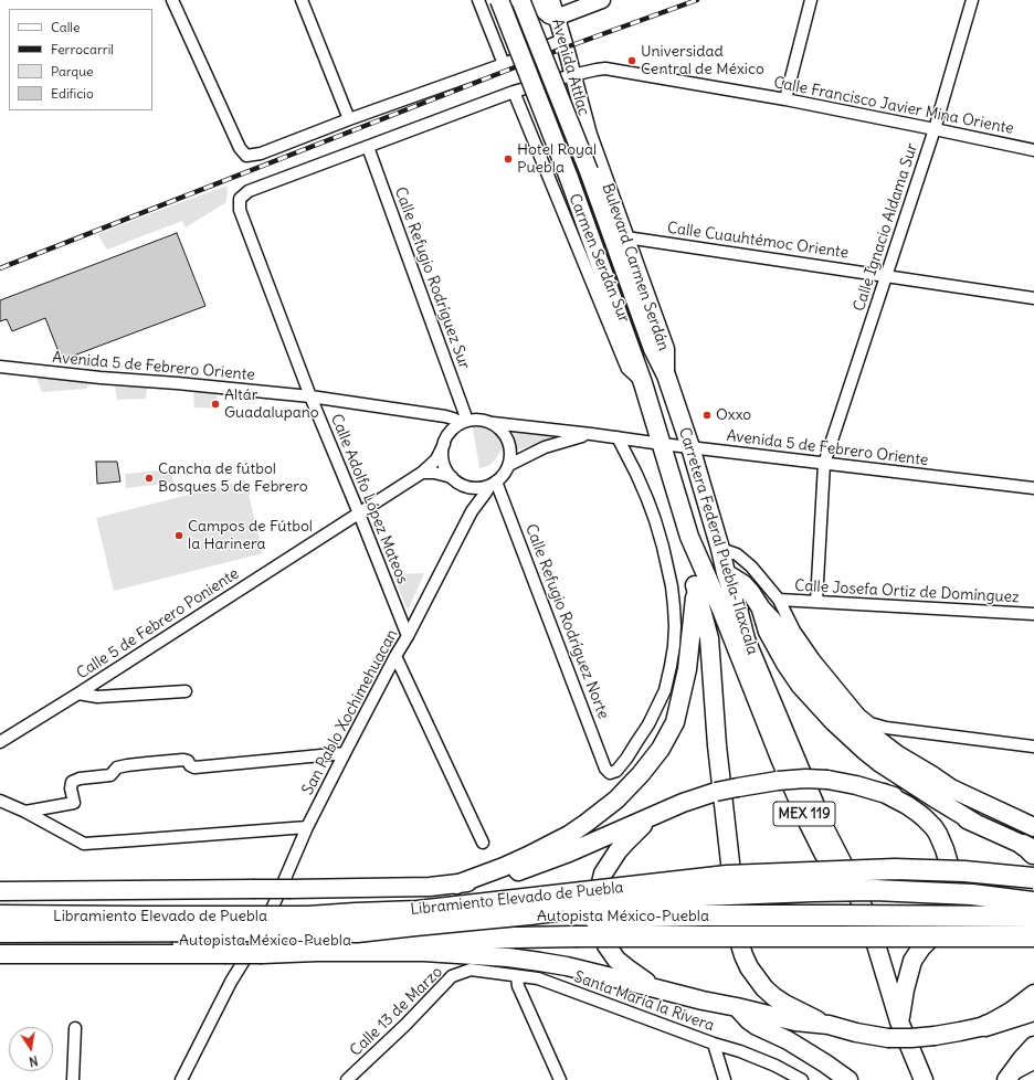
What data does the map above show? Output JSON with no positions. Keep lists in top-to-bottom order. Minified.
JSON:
{"streets":{"highway":["Libramiento Elevado de Puebla","Autopista México-Puebla"],"main road":["Avenida Attlac","Bulevard Carmen Serdán","Carretera Federal Puebla-Tlaxcala","MEX 119"],"street":["Calle Francisco Javier Mina Oriente","Calle Ignacio Aldama Sur","Calle Cuauhtémoc Oriente","Carmen Serdán Sur","Calle Refugio Rodríguez Sur","Avenida 5 de Febrero Oriente","Calle Adolfo López Mateos","Calle Josefa Ortiz de Domínguez","Calle Refugio Rodríguez Norte","Calle 5 de Febrero Poniente","San Pablo Xochimehuacan","Santa María la Rivera","Calle 13 de Marzo"]},"crossings":[["Avenida Attlac","Calle Francisco Javier Mina Oriente"],["Avenida Attlac","Bulevard Carmen Serdán"],["Calle Francisco Javier Mina Oriente","Calle Ignacio Aldama Sur"],["Calle Francisco Javier Mina Oriente","Carmen Serdán Sur"],["Calle Francisco Javier Mina Oriente","Calle Refugio Rodríguez Sur"],["Calle Francisco Javier Mina Oriente","Calle Adolfo López Mateos"],["Calle Ignacio Aldama Sur","Calle Cuauhtémoc Oriente"],["Calle Ignacio Aldama Sur","Avenida 5 de Febrero Oriente"],["Calle Ignacio Aldama Sur","Calle Josefa Ortiz de Domínguez"],["Calle Cuauhtémoc Oriente","Bulevard Carmen Serdán"],["Carmen Serdán Sur","Carretera Federal Puebla-Tlaxcala"],["Bulevard Carmen Serdán","Carretera Federal Puebla-Tlaxcala"],["Calle Refugio Rodríguez Sur","Avenida 5 de Febrero Oriente"],["Calle Refugio Rodríguez Sur","Calle Refugio Rodríguez Norte"],["Calle Refugio Rodríguez Sur","Calle 5 de Febrero Poniente"],["Calle Refugio Rodríguez Sur","San Pablo Xochimehuacan"],["Avenida 5 de Febrero Oriente","Calle Adolfo López Mateos"],["Avenida 5 de Febrero Oriente","Carretera Federal Puebla-Tlaxcala"],["Avenida 5 de Febrero Oriente","Calle Refugio Rodríguez Norte"],["Avenida 5 de Febrero Oriente","Calle 5 de Febrero Poniente"],["Avenida 5 de Febrero Oriente","San Pablo Xochimehuacan"],["Calle Adolfo López Mateos","Calle 5 de Febrero Poniente"],["Calle Adolfo López Mateos","San Pablo Xochimehuacan"],["Carretera Federal Puebla-Tlaxcala","Calle Josefa Ortiz de Domínguez"],["Calle Refugio Rodríguez Norte","Calle 5 de Febrero Poniente"],["Calle Refugio Rodríguez Norte","San Pablo Xochimehuacan"],["Calle 5 de Febrero Poniente","San Pablo Xochimehuacan"],["San Pablo Xochimehuacan","Autopista México-Puebla"],["Santa María la Rivera","Calle 13 de Marzo"]],"places":["Universidad Central de México","Hotel Royal Puebla","Altár Guadalupano","Oxxo","Cancha de fútbol Bosques 5 de Febrero","Campos de Fútbol la Harinera"],"legend":["Calle","Ferrocarril","Parque","Edificio"],"north":"bottom"}
